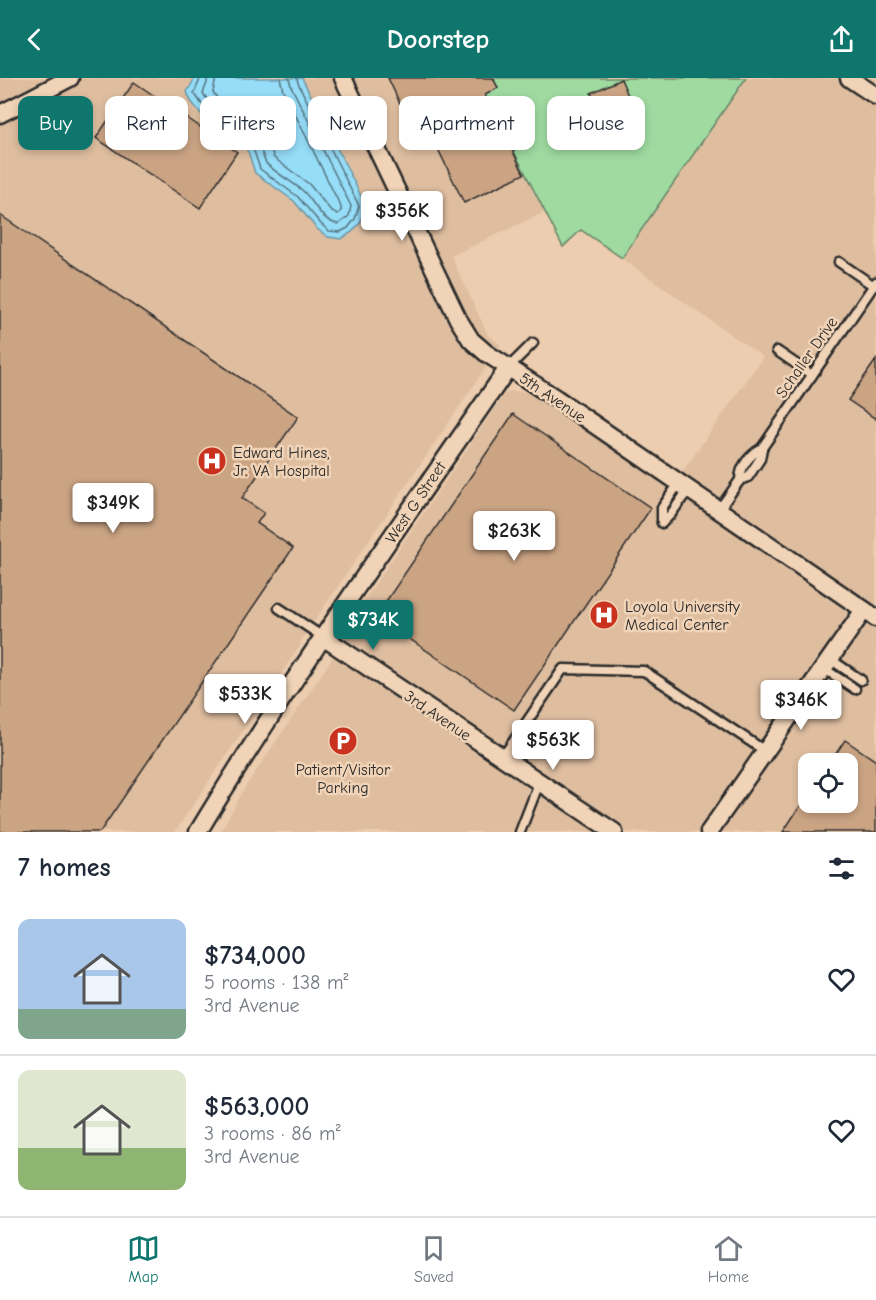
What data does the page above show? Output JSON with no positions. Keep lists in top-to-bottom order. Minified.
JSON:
{"streets":{"street":["5th Avenue","West G Street","3rd Avenue"],"lane":["Schaller Drive"]},"crossings":[["Schaller Drive","5th Avenue"],["5th Avenue","West G Street"],["West G Street","3rd Avenue"]],"places":{"hospital":["Edward Hines, Jr. VA Hospital","Loyola University Medical Center"],"parking":["Patient/Visitor Parking"]},"page":{"header":"Doorstep","chip":["Buy","Rent","Filters","New","Apartment","House"],"price":["$356K","$349K","$263K","$734K","$533K","$346K","$563K"],"heading":"7 homes","list":[{"name":"$734,000","note":"5 rooms · 138 m² · 3rd Avenue"},{"name":"$563,000","note":"3 rooms · 86 m² · 3rd Avenue"}],"tabs":["Map","Saved","Home"]}}
